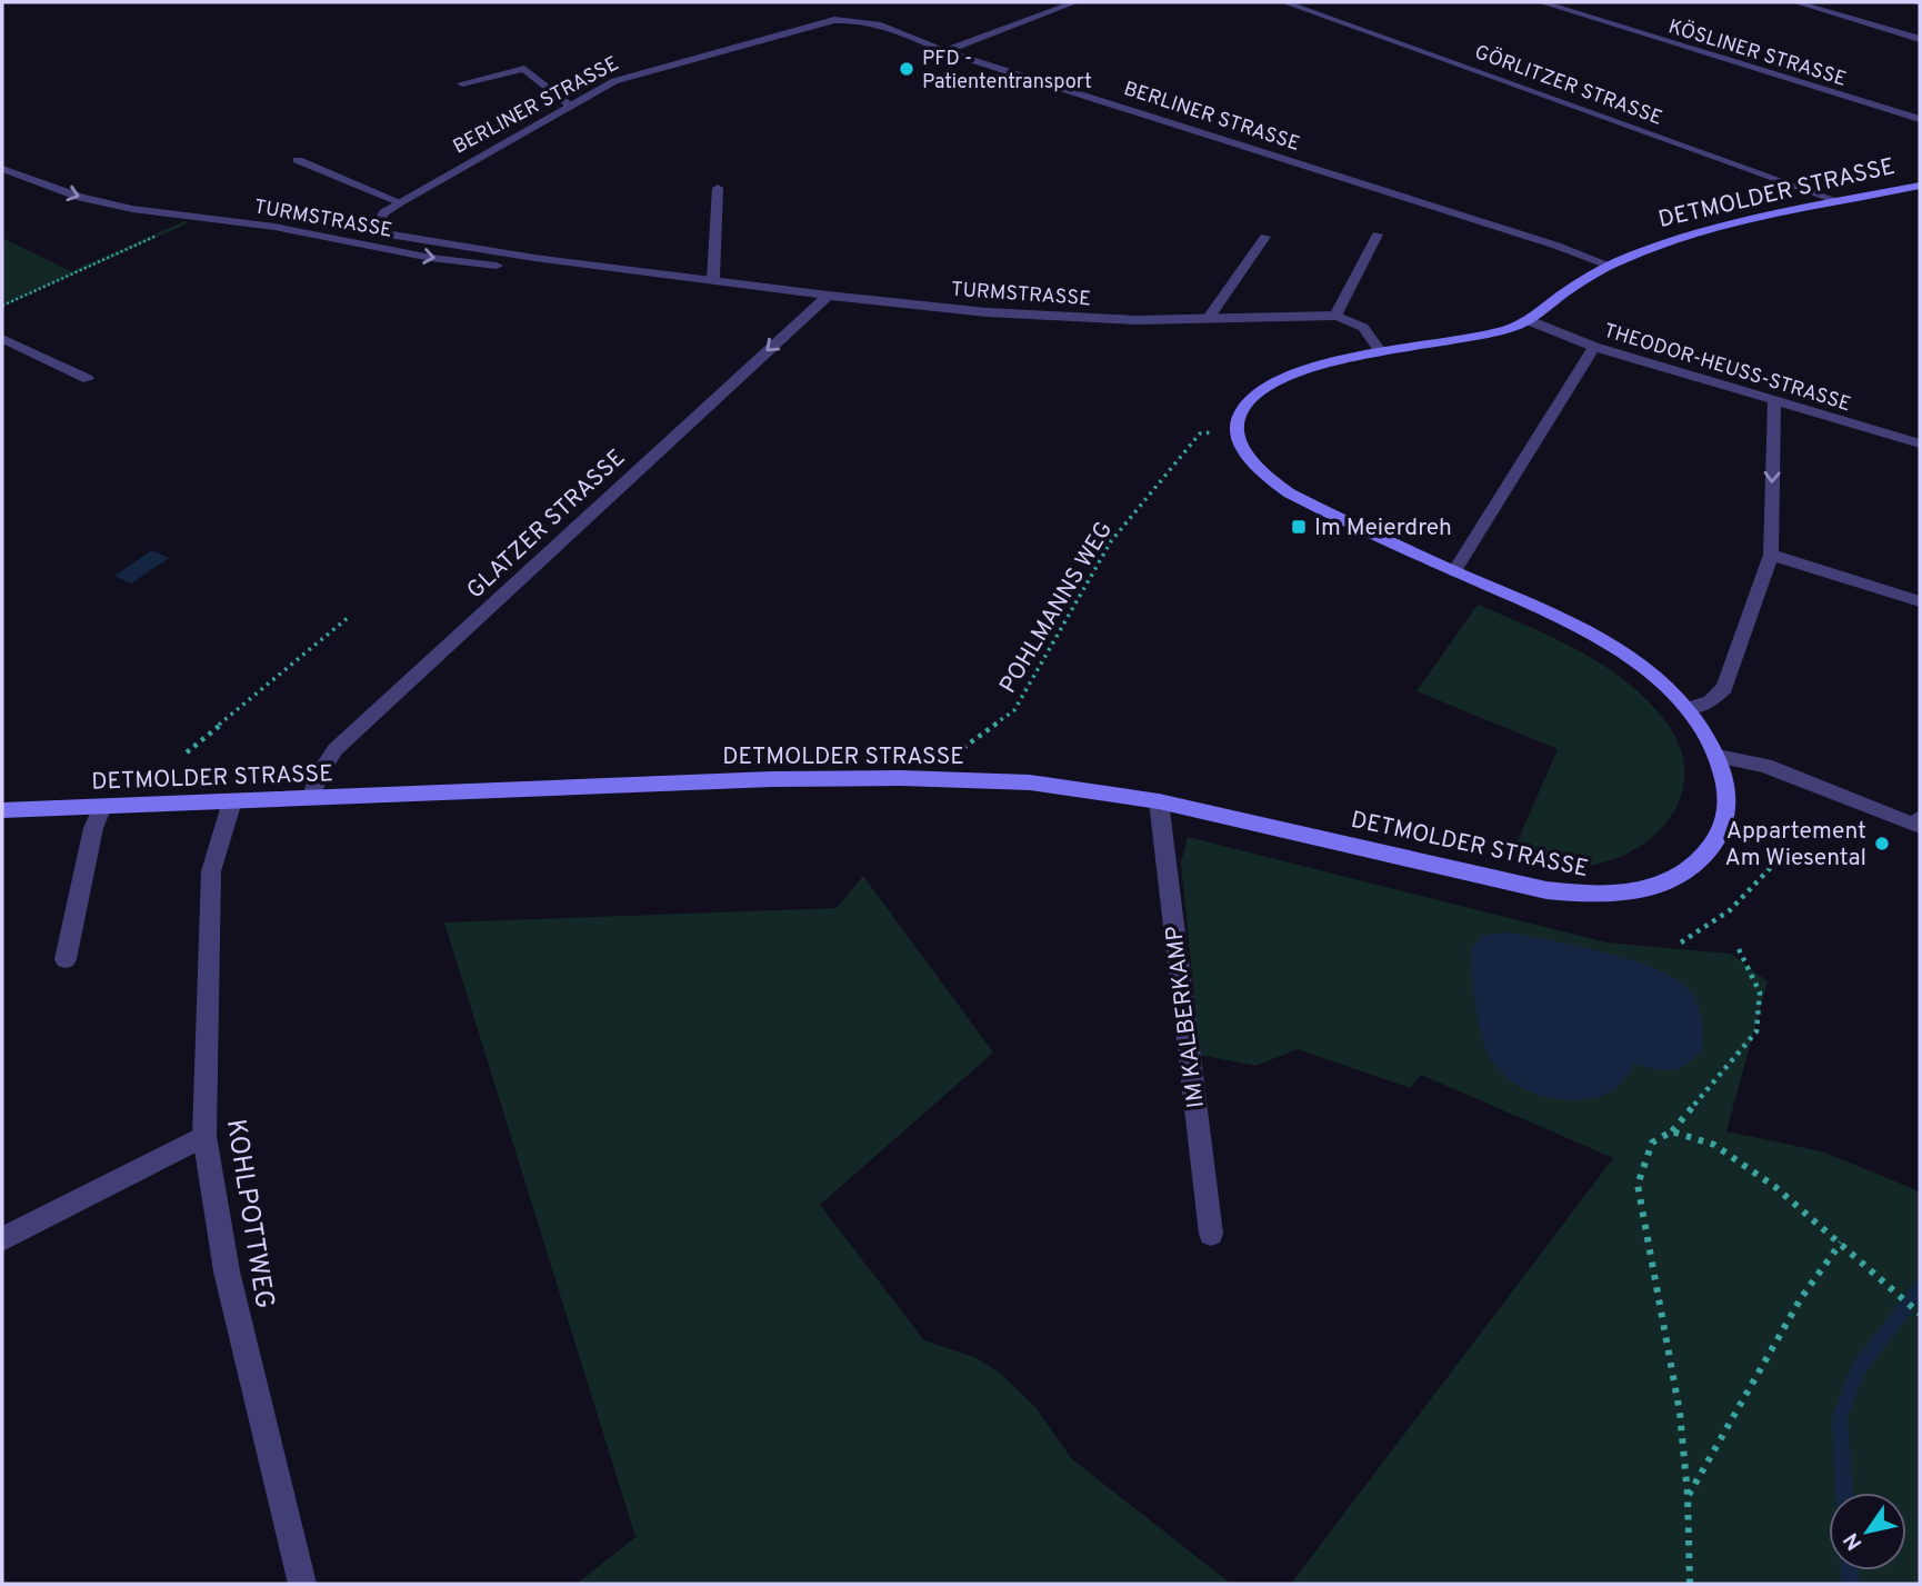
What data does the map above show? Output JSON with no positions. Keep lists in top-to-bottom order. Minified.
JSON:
{"streets":{"main road":["DETMOLDER STRASSE"],"street":["KÖSLINER STRASSE","GÖRLITZER STRASSE","BERLINER STRASSE","TURMSTRASSE","THEODOR-HEUSS-STRASSE","GLATZER STRASSE","IM KALBERKAMP","KOHLPOTTWEG"],"path":["POHLMANNS WEG"]},"crossings":[["GÖRLITZER STRASSE","DETMOLDER STRASSE"],["BERLINER STRASSE","DETMOLDER STRASSE"],["BERLINER STRASSE","TURMSTRASSE"],["DETMOLDER STRASSE","TURMSTRASSE"],["DETMOLDER STRASSE","THEODOR-HEUSS-STRASSE"],["DETMOLDER STRASSE","GLATZER STRASSE"],["DETMOLDER STRASSE","IM KALBERKAMP"],["DETMOLDER STRASSE","KOHLPOTTWEG"],["TURMSTRASSE","GLATZER STRASSE"]],"one_way":["GLATZER STRASSE"],"places":{"other":["PFD - Patiententransport","Appartement Am Wiesental"],"transit":["Im Meierdreh"]},"north":"bottom left"}
